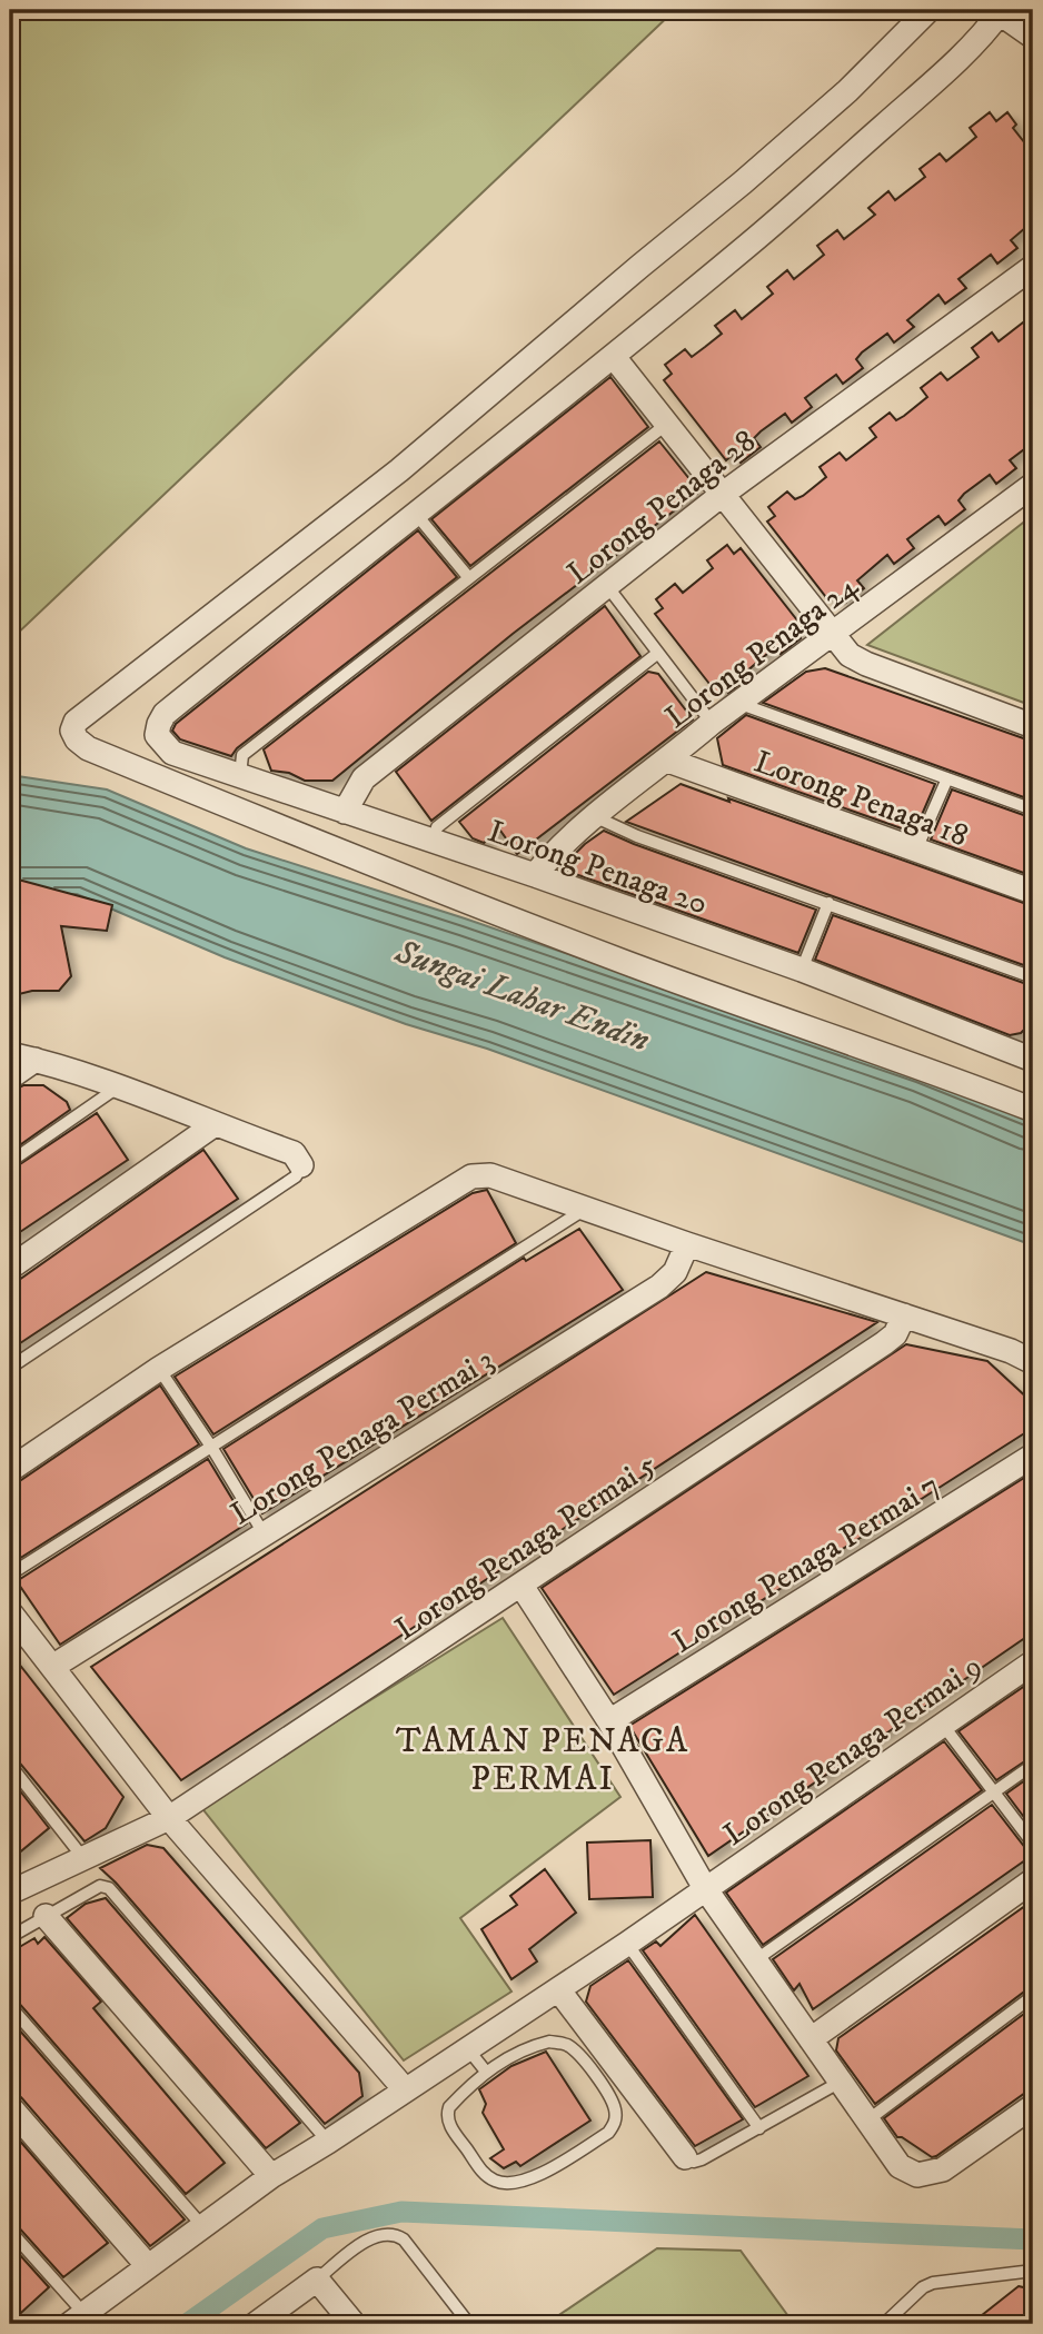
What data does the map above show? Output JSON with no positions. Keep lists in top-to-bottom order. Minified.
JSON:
{"streets":{"street":["Lorong Penaga 28","Lorong Penaga 24","Lorong Penaga 18","Lorong Penaga 20","Lorong Penaga Permai 3","Lorong Penaga Permai 5","Lorong Penaga Permai 7","Lorong Penaga Permai 9"]},"crossings":[["Lorong Penaga 28","Lorong Penaga 20"],["Lorong Penaga 24","Lorong Penaga 18"],["Lorong Penaga 24","Lorong Penaga 20"]],"districts":["TAMAN PENAGA PERMAI"],"water":["Sungai Lahar Endin"]}
